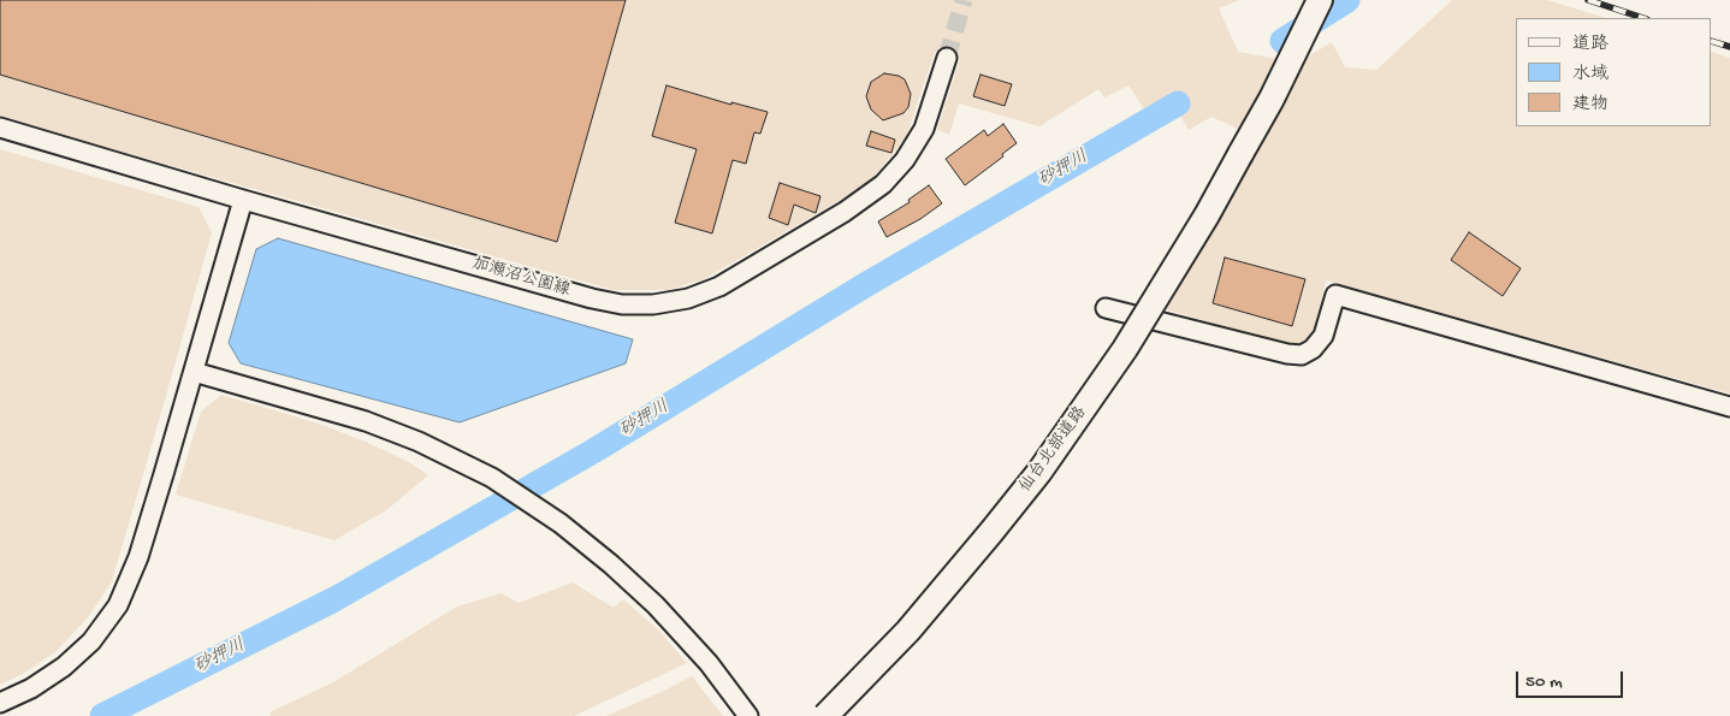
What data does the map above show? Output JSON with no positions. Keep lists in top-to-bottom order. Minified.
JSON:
{"streets":{"highway":["仙台北部道路"],"street":["加瀬沼公園線"]},"water":["砂押川"],"legend":["道路","水域","建物"],"scale_bar":"50 m"}
